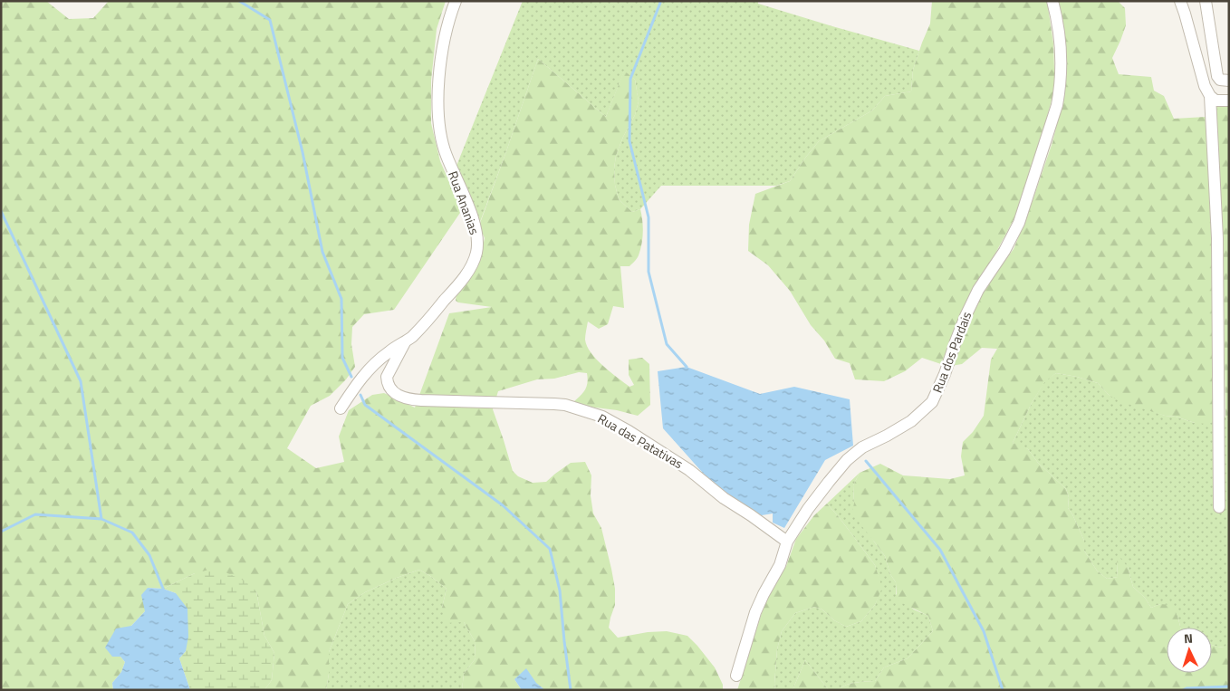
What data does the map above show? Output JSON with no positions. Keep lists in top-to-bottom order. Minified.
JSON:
{"streets":{"street":["Rua Ananias","Rua dos Pardais","Rua das Patativas"]},"crossings":[["Rua Ananias","Rua das Patativas"],["Rua dos Pardais","Rua das Patativas"]],"north":"top"}
